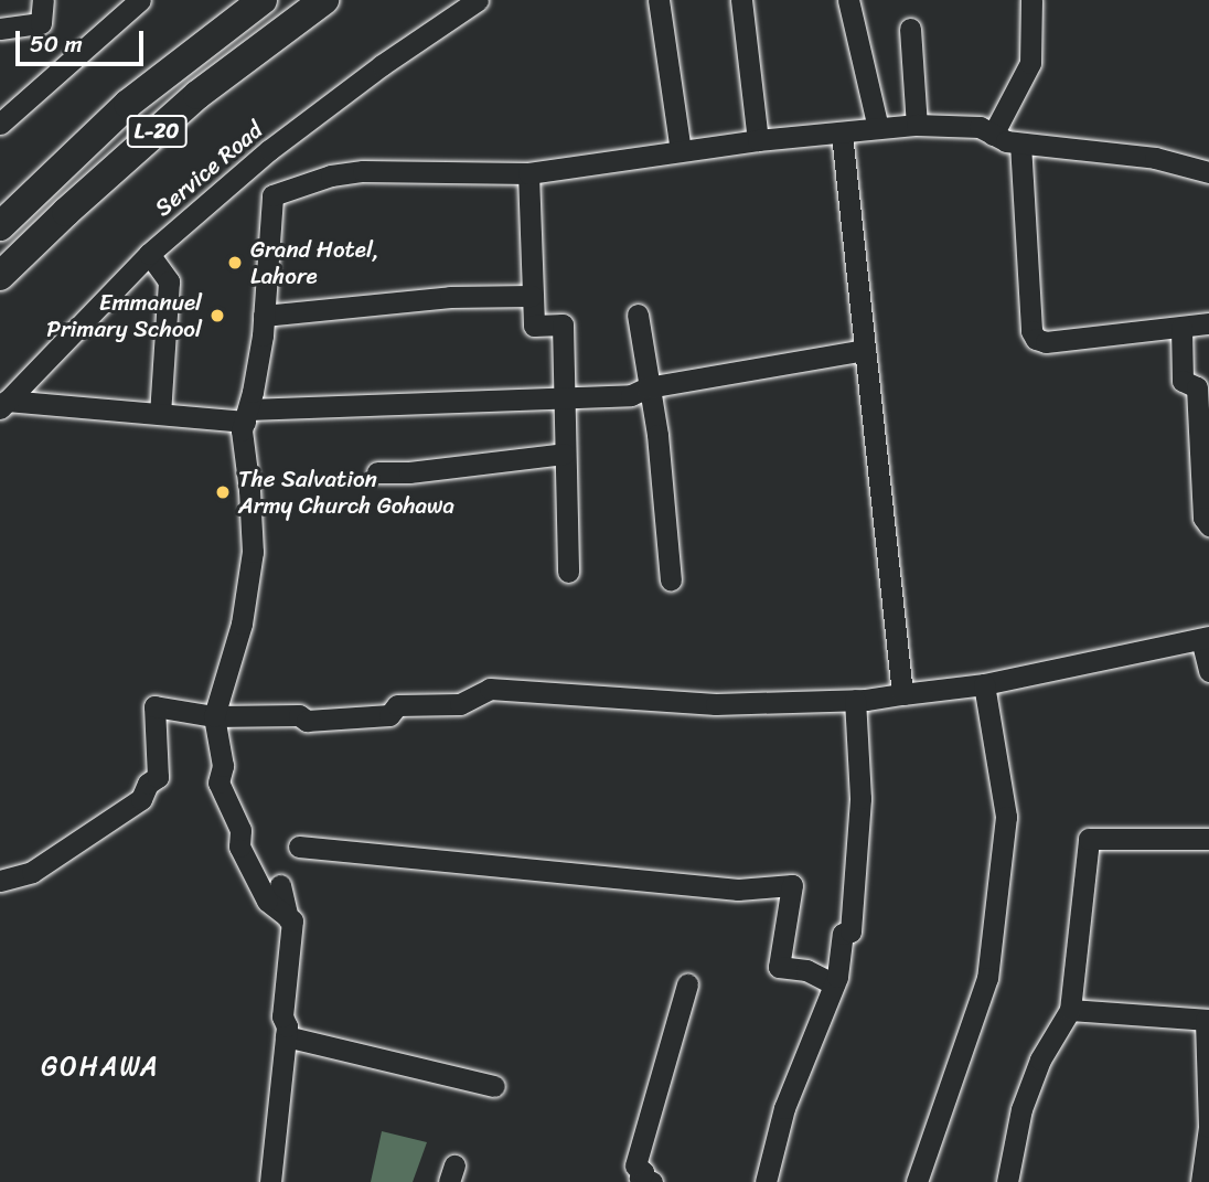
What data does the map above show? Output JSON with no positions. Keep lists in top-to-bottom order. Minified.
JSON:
{"streets":{"highway":["L-20"],"street":["Service Road"]},"districts":["GOHAWA"],"places":["Grand Hotel, Lahore","Emmanuel Primary School","The Salvation Army Church Gohawa"],"scale_bar":"50 m"}
